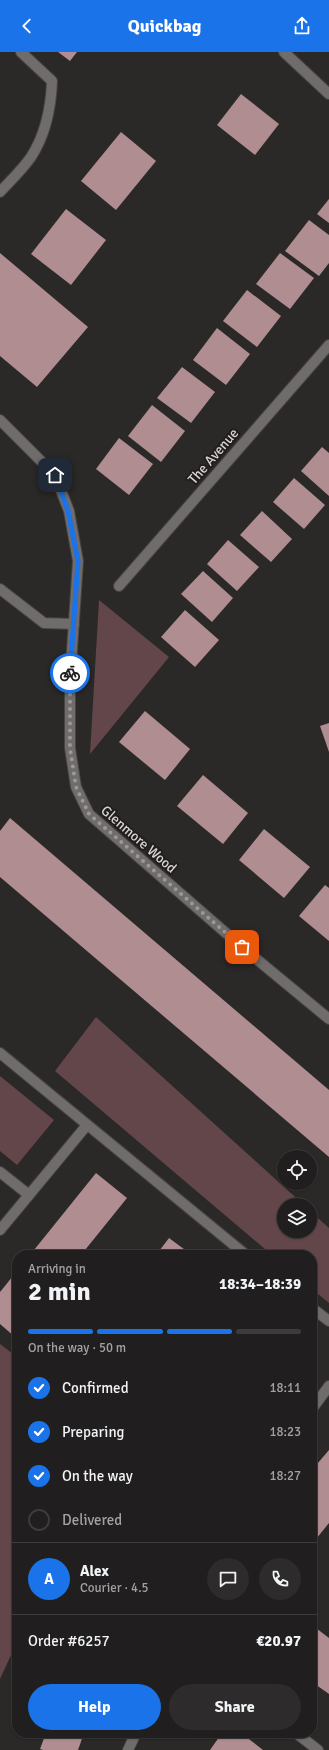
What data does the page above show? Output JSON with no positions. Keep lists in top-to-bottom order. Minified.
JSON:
{"streets":{"street":["The Avenue","Glenmore Wood"]},"page":{"header":"Quickbag","heading":["2 min","Arriving in","18:34–18:39"],"panel":["Alex","Courier · 4.5","Order #6257","€20.97"],"bar":"On the way · 50 m","list":[["Confirmed","18:11"],["Preparing","18:23"],["On the way","18:27"],"Delivered"],"round":"A","buttons":["Help","Share"]}}
